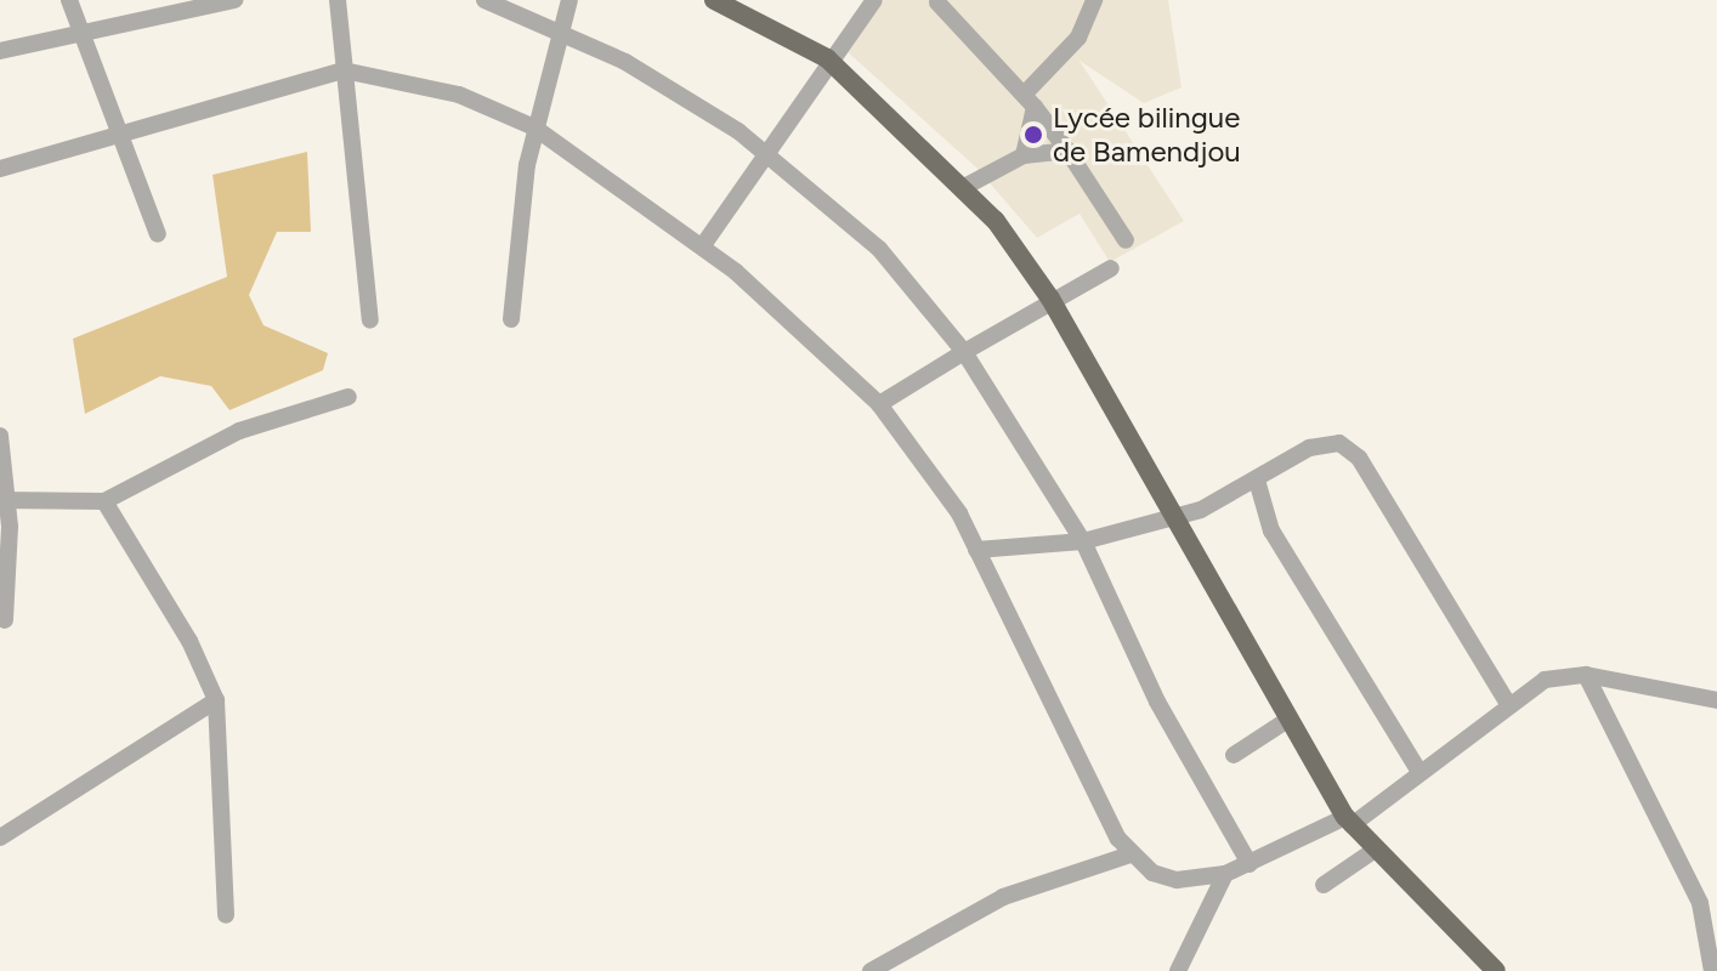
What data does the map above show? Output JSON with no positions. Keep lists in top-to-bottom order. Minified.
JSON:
{"places":["Lycée bilingue de Bamendjou"]}
